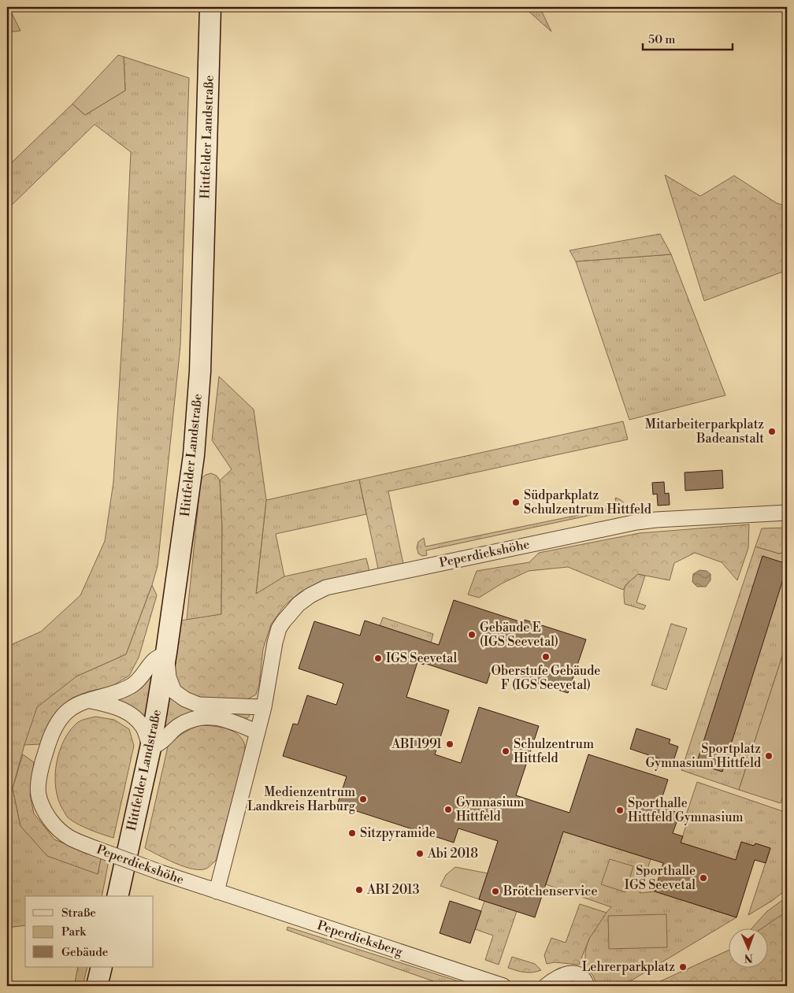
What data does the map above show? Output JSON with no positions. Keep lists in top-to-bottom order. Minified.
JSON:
{"streets":{"main road":["Hittfelder Landstraße"],"street":["Peperdiekshöhe","Peperdieksberg"]},"crossings":[["Hittfelder Landstraße","Peperdiekshöhe"],["Peperdiekshöhe","Peperdieksberg"]],"places":["Mitarbeiterparkplatz Badeanstalt","Südparkplatz Schulzentrum Hittfeld","Gebäude E (IGS Seevetal)","Oberstufe Gebäude F (IGS Seevetal)","IGS Seevetal","ABI 1991","Schulzentrum Hittfeld","Sportplatz Gymnasium Hittfeld","Medienzentrum Landkreis Harburg","Gymnasium Hittfeld","Sporthalle Hittfeld Gymnasium","Sitzpyramide","Abi 2018","Sporthalle IGS Seevetal","ABI 2013","Brötchenservice","Lehrerparkplatz"],"legend":["Straße","Park","Gebäude"],"scale_bar":"50 m","north":"bottom"}
